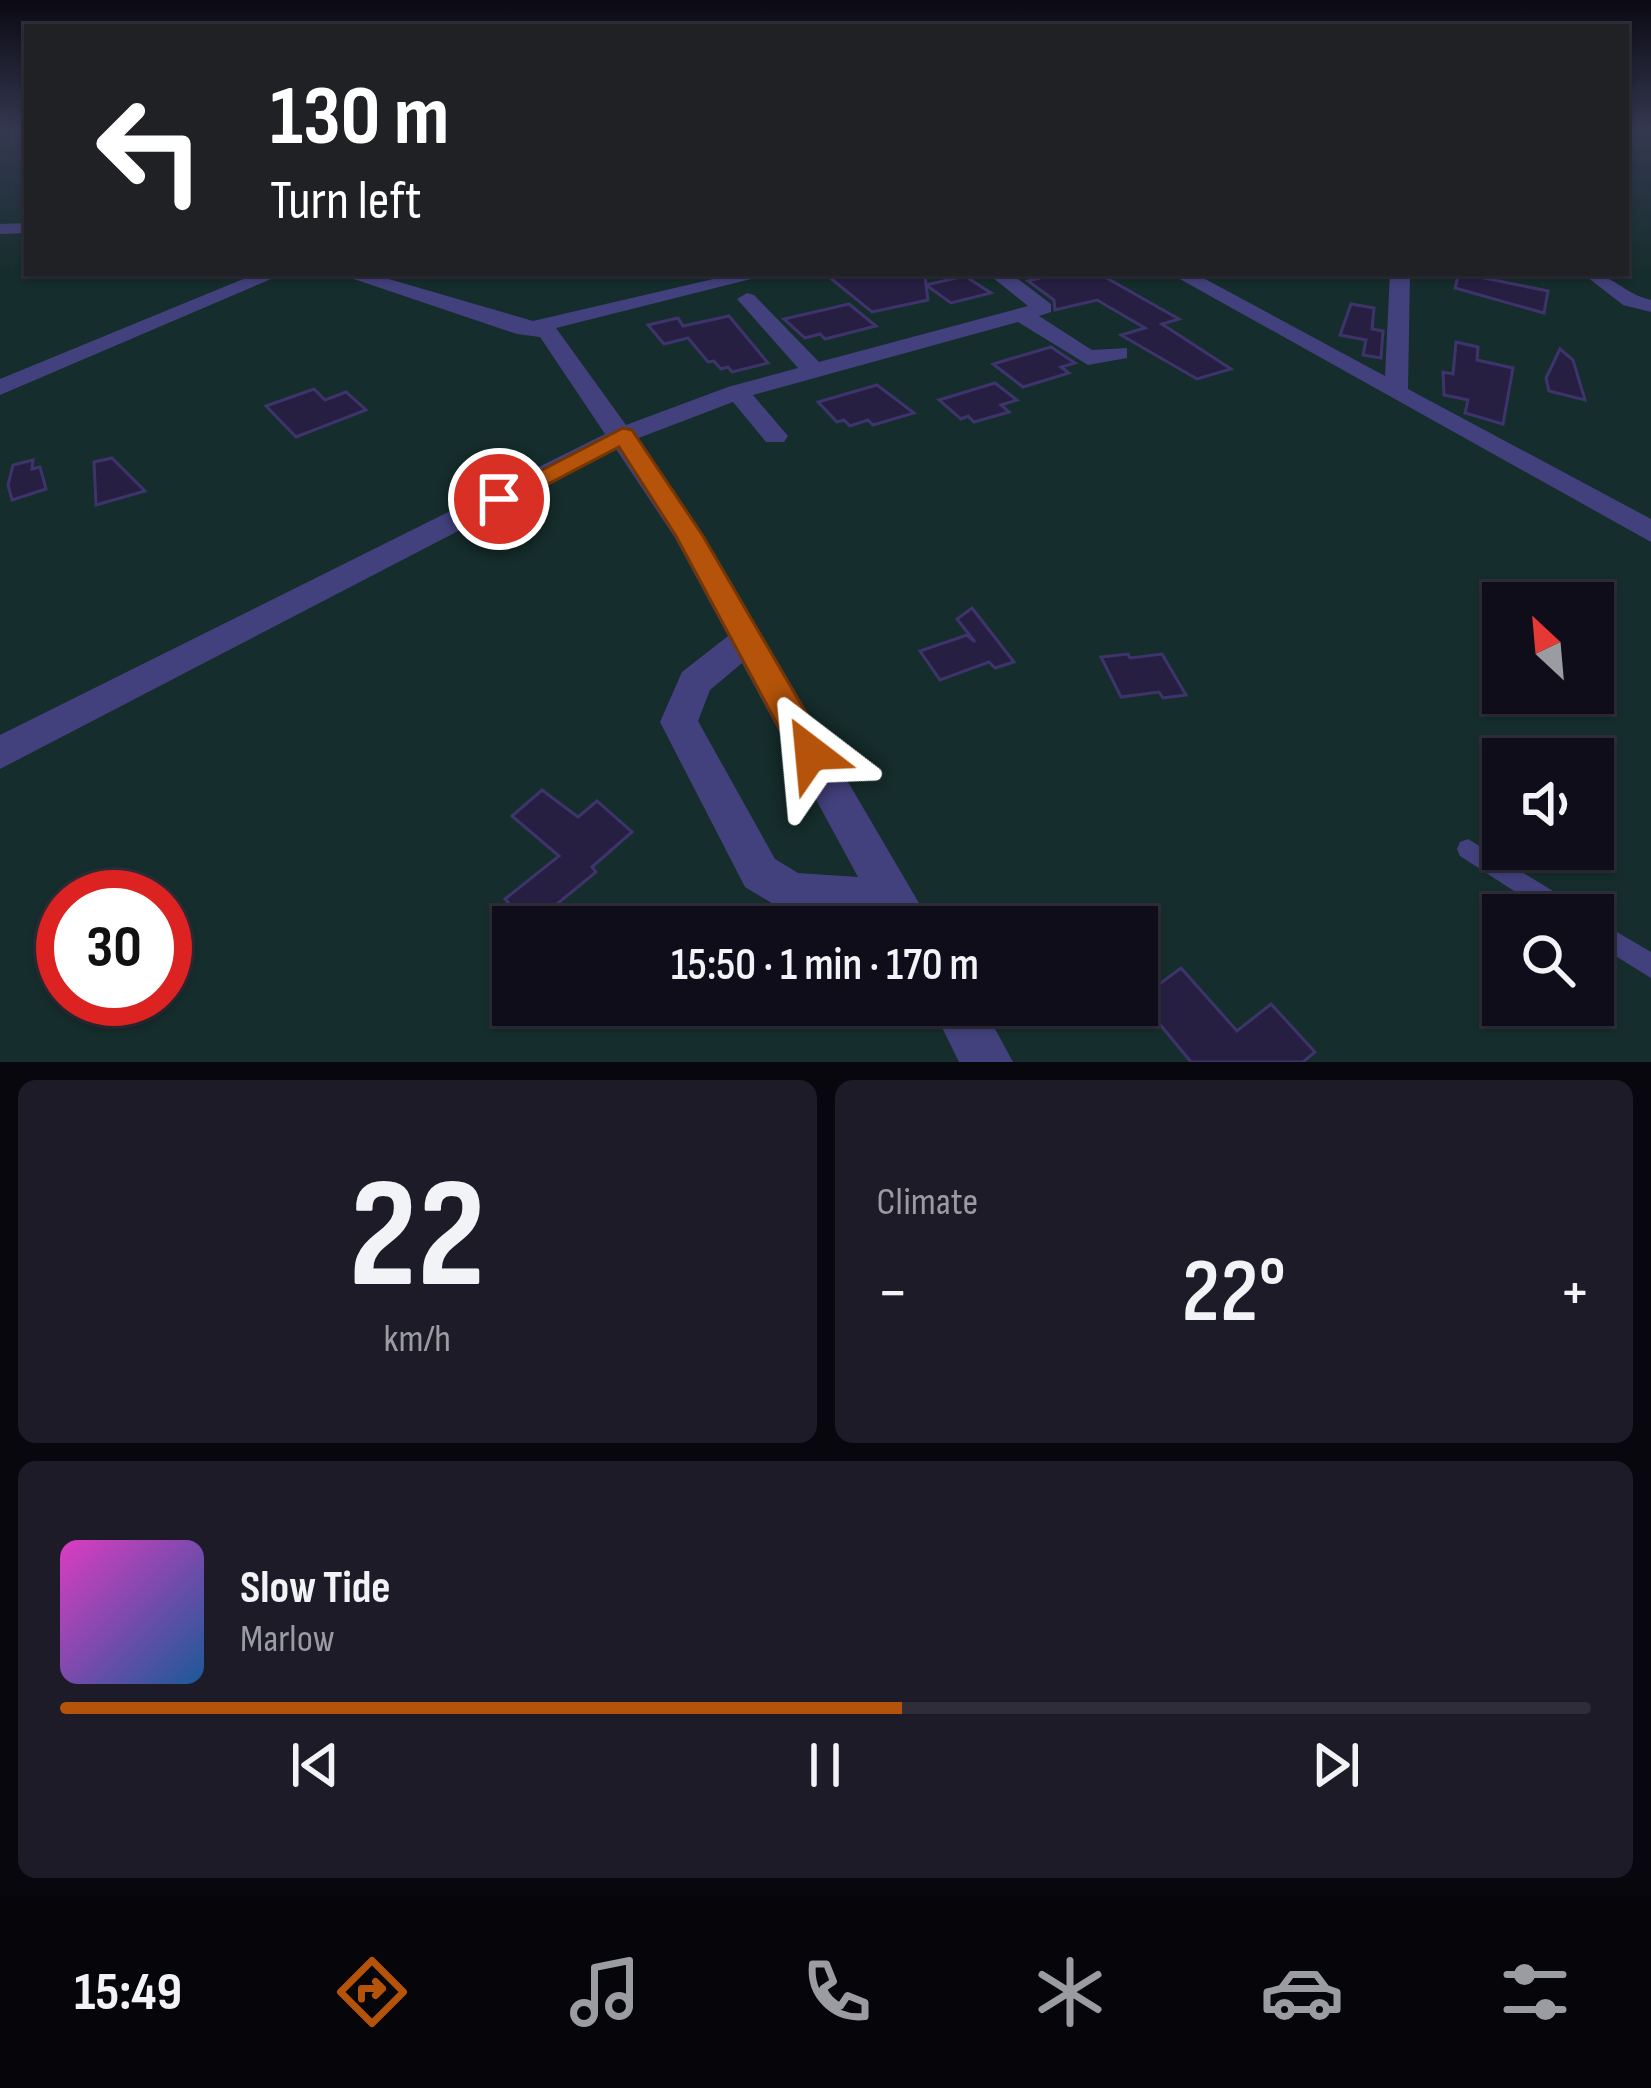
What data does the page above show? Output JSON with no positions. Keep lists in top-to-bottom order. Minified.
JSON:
{"north":"top left","page":{"turn":["130 m","Turn left"],"limit":"30","trip":"15:50 · 1 min · 170 m","tile":[["22","km/h"],"Climate"],"heat":["−","22°","+"],"song":["Slow Tide","Marlow"],"tabs":"15:49"}}
